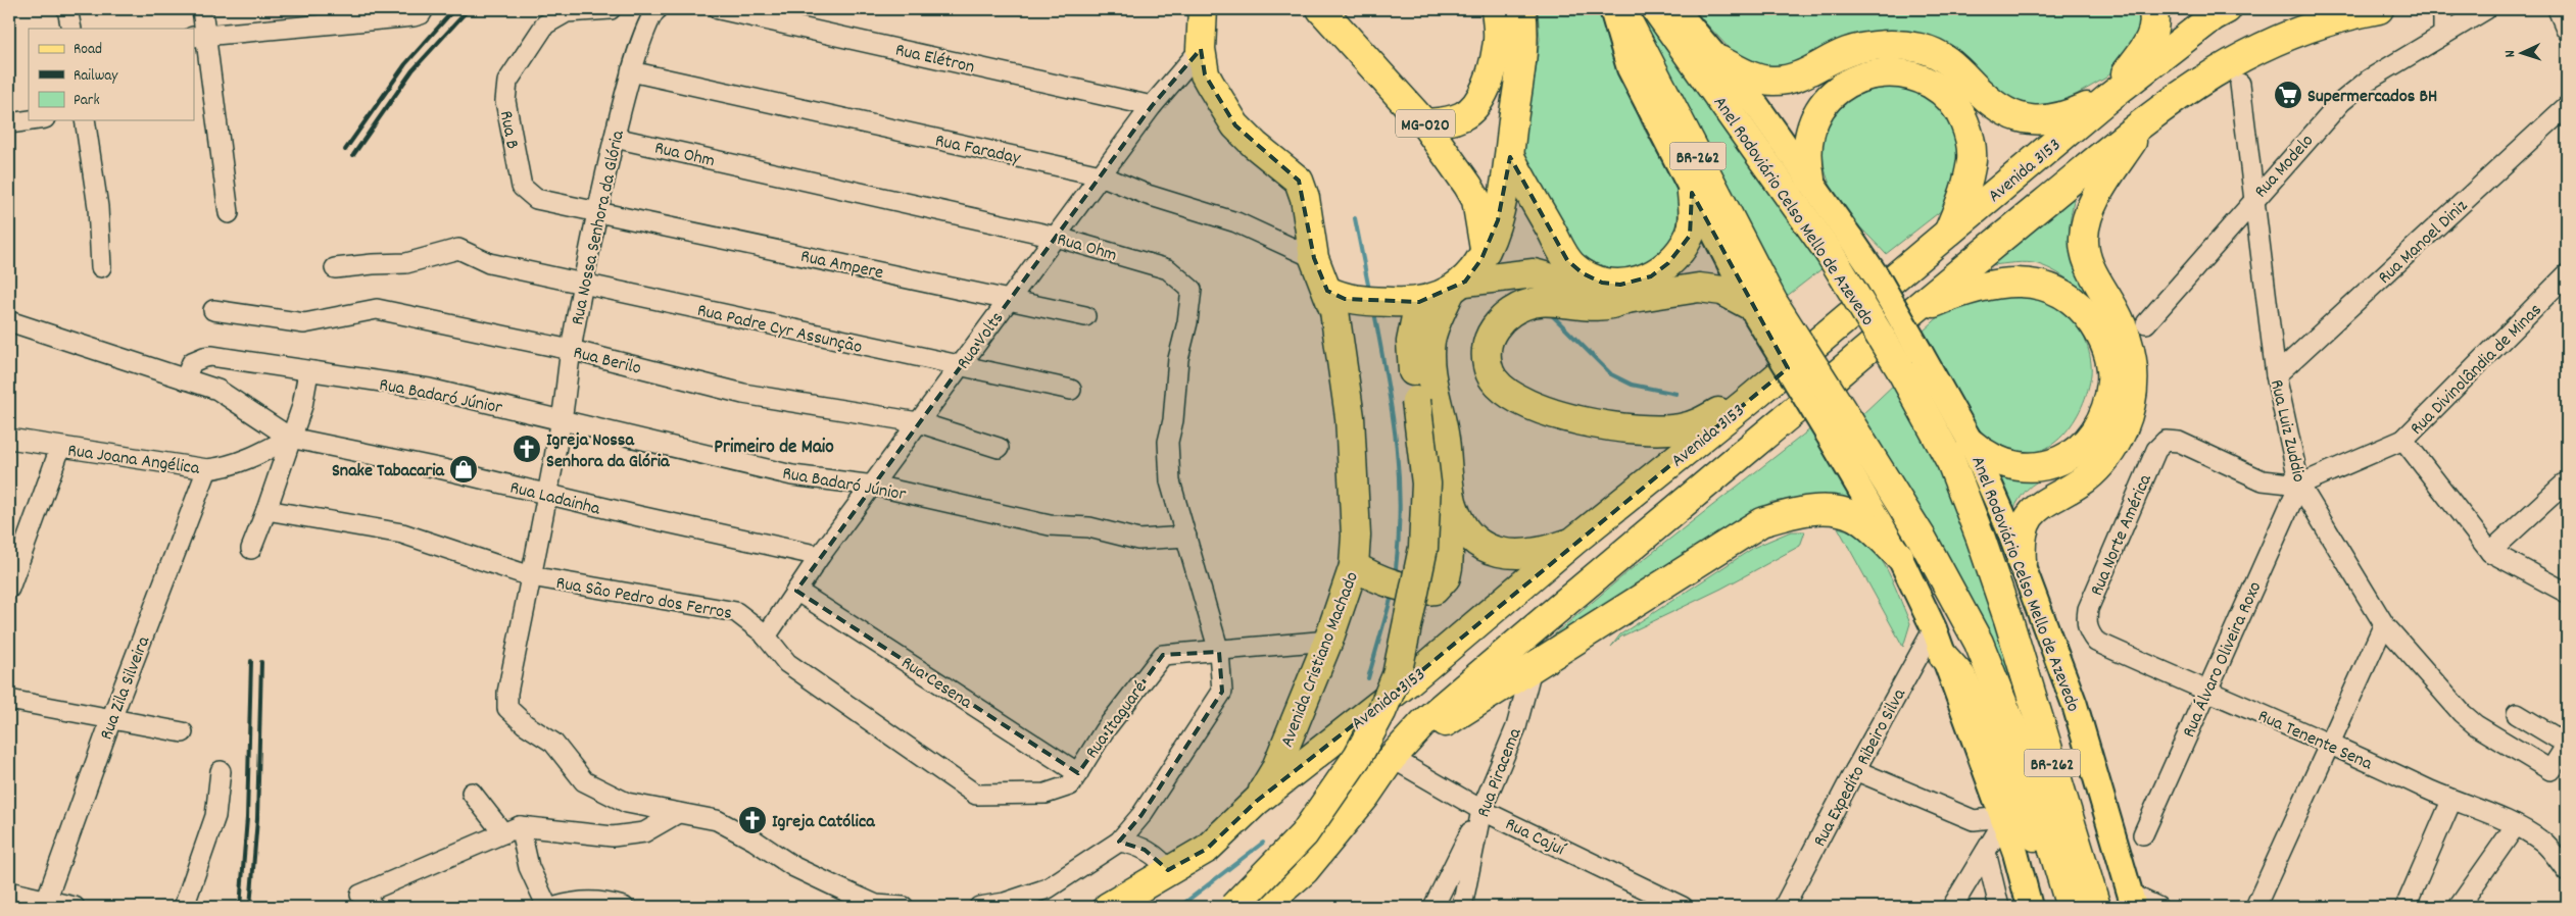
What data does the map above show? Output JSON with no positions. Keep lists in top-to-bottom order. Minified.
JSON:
{"streets":{"highway":["MG-020","BR-262","Avenida 3153","Anel Rodoviário Celso Mello de Azevedo","Avenida Cristiano Machado"],"street":["Rua Elétron","Rua B","Rua Faraday","Rua Ohm","Rua Modelo","Rua Nossa Senhora da Glória","Rua Manoel Diniz","Rua Ampere","Rua Padre Cyr Assunção","Rua Volts","Rua Berilo","Rua Divinolândia de Minas","Rua Badaró Júnior","Rua Luiz Zuddio","Rua Joana Angélica","Rua Ladainha","Rua Norte América","Rua São Pedro dos Ferros","Rua Álvaro Oliveira Roxo","Rua Cesena","Rua Zila Silveira","Rua Itaguaré","Rua Tenente Sena","Rua Expedito Ribeiro Silva","Rua Piracema","Rua Cajuí"]},"crossings":[["Rua Elétron","Rua Volts"],["Rua B","Rua Nossa Senhora da Glória"],["Rua B","Rua Ampere"],["Rua Faraday","Rua Nossa Senhora da Glória"],["Rua Faraday","Rua Volts"],["Rua Faraday","Avenida Cristiano Machado"],["Rua Ohm","Rua Nossa Senhora da Glória"],["Rua Ohm","Rua Volts"],["Rua Ohm","Rua Badaró Júnior"],["Rua Ohm","Rua Itaguaré"],["BR-262","Rua Expedito Ribeiro Silva"],["Rua Modelo","Rua Luiz Zuddio"],["Avenida 3153","Avenida Cristiano Machado"],["Avenida 3153","Rua Cajuí"],["Rua Nossa Senhora da Glória","Rua Ampere"],["Rua Nossa Senhora da Glória","Rua Padre Cyr Assunção"],["Rua Nossa Senhora da Glória","Rua Berilo"],["Rua Nossa Senhora da Glória","Rua Badaró Júnior"],["Rua Nossa Senhora da Glória","Rua Ladainha"],["Rua Nossa Senhora da Glória","Rua São Pedro dos Ferros"],["Rua Manoel Diniz","Rua Luiz Zuddio"],["Rua Ampere","Rua Volts"],["Rua Padre Cyr Assunção","Rua Volts"],["Rua Volts","Rua Berilo"],["Rua Volts","Rua Badaró Júnior"],["Rua Volts","Rua Ladainha"],["Rua Volts","Rua São Pedro dos Ferros"],["Rua Volts","Avenida Cristiano Machado"],["Rua Volts","Rua Cesena"],["Rua Luiz Zuddio","Rua Norte América"],["Rua Luiz Zuddio","Rua Álvaro Oliveira Roxo"],["Rua Joana Angélica","Rua Ladainha"],["Rua Joana Angélica","Rua Zila Silveira"],["Rua Norte América","Rua Álvaro Oliveira Roxo"],["Rua Norte América","Rua Tenente Sena"],["Rua São Pedro dos Ferros","Rua Cesena"],["Rua São Pedro dos Ferros","Rua Itaguaré"],["Rua Álvaro Oliveira Roxo","Rua Tenente Sena"],["Rua Cesena","Rua Itaguaré"],["Rua Piracema","Rua Cajuí"]],"districts":["Primeiro de Maio"],"places":{"supermarket":["Supermercados BH"],"church":["Igreja Nossa Senhora da Glória","Igreja Católica"],"shop":["Snake Tabacaria"]},"legend":["Road","Railway","Park"],"north":"left"}
